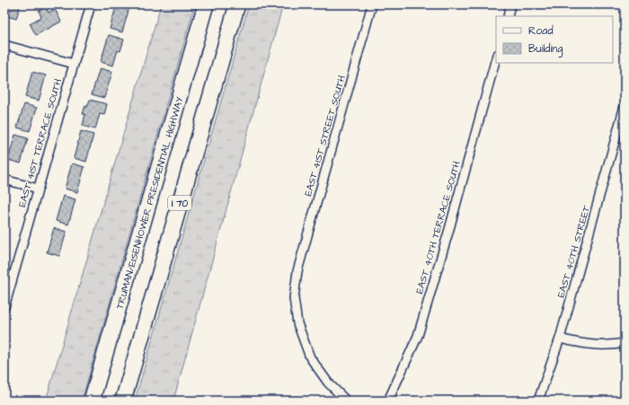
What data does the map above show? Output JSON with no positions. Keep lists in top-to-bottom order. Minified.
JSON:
{"streets":{"highway":["TRUMAN/EISENHOWER PRESIDENTIAL HIGHWAY","I 70"],"street":["EAST 41ST STREET SOUTH","EAST 41ST TERRACE SOUTH","EAST 40TH TERRACE SOUTH","EAST 40TH STREET"]},"legend":["Road","Building"]}
